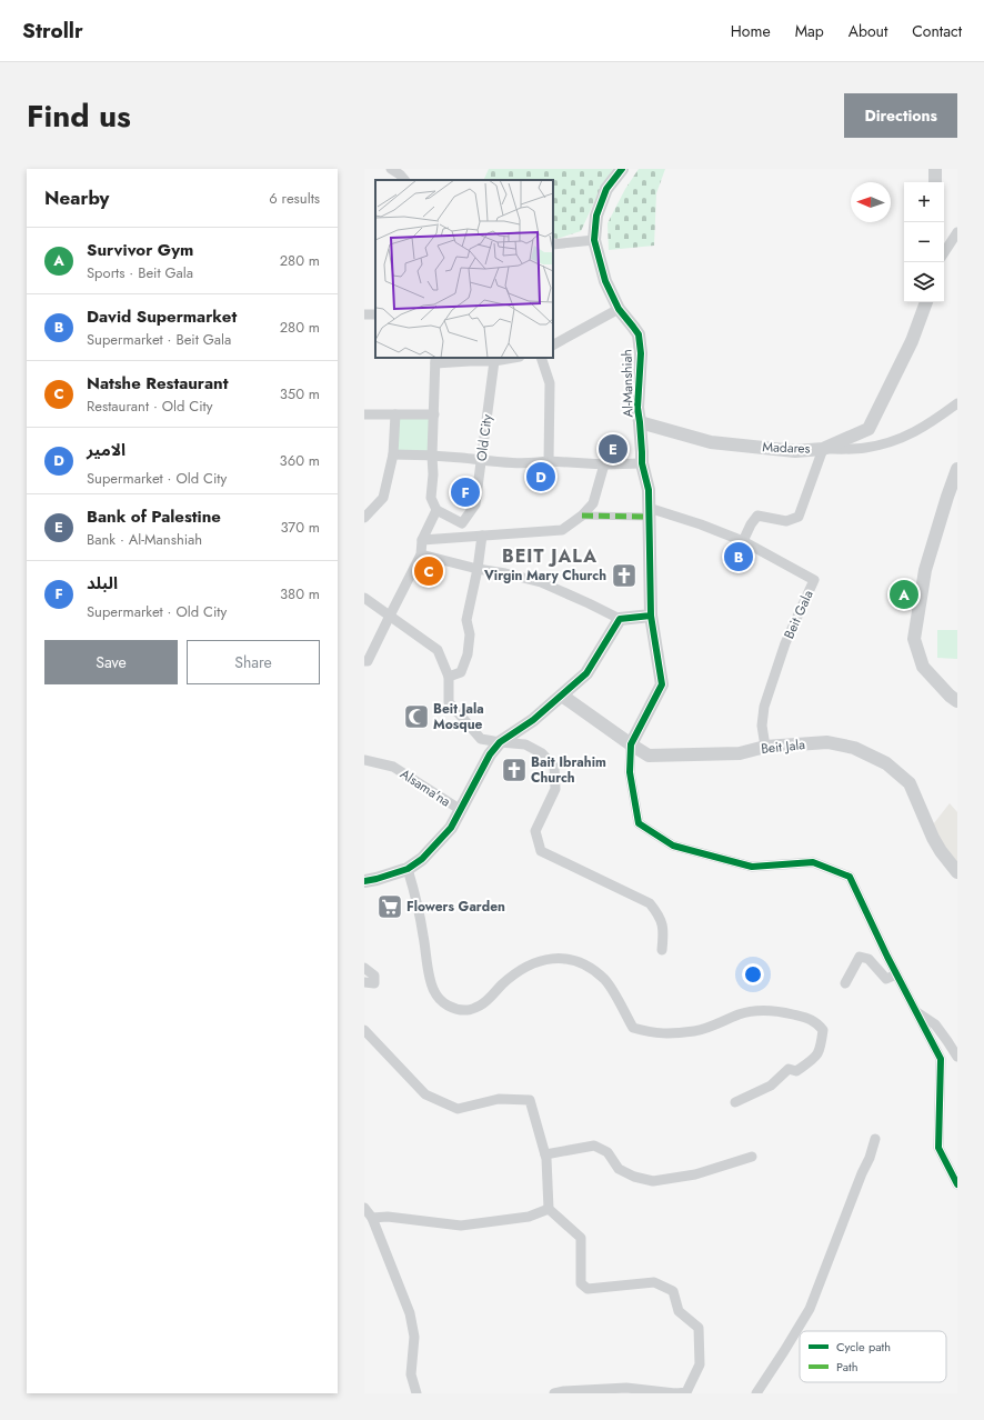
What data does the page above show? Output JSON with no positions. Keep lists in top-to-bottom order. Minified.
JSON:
{"streets":{"street":["Al-Manshiah","Old City","Madares","Beit Gala","Beit Jala","Alsama'na"]},"crossings":[["Al-Manshiah","Madares"],["Al-Manshiah","Beit Gala"],["Al-Manshiah","Beit Jala"],["Beit Gala","Beit Jala"]],"districts":["BEIT JALA"],"places":{"church":["Virgin Mary Church","Bait Ibrahim Church"],"mosque":["Beit Jala Mosque"],"supermarket":["Flowers Garden"]},"legend":["Cycle path","Path"],"north":"left","page":{"header":"Strollr","nav":["Home","Map","About","Contact"],"title":"Find us","buttons":["Directions",["Save","Share"]],"heading":["Nearby","6 results"],"map_buttons":["+","−"],"list":[{"mark":"A","name":"Survivor Gym","note":"Sports · Beit Gala","value":"280 m"},{"mark":"B","name":"David Supermarket","note":"Supermarket · Beit Gala","value":"280 m"},{"mark":"C","name":"Natshe Restaurant","note":"Restaurant · Old City","value":"350 m"},{"mark":"D","name":"الامير","note":"Supermarket · Old City","value":"360 m"},{"mark":"E","name":"Bank of Palestine","note":"Bank · Al-Manshiah","value":"370 m"},{"mark":"F","name":"البلد","note":"Supermarket · Old City","value":"380 m"}],"pins":["E","D","F","B","C","A"]}}
